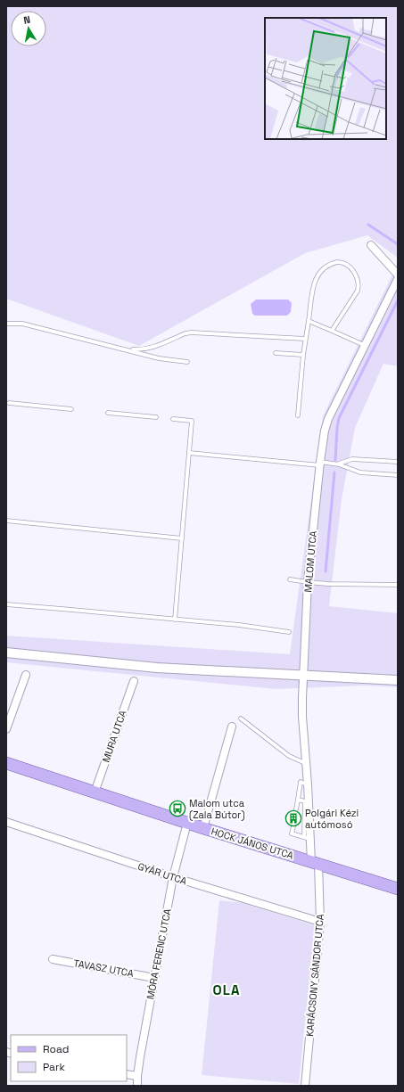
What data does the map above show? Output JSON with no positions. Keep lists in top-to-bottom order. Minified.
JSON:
{"streets":{"main road":["HOCK JÁNOS UTCA"],"street":["MALOM UTCA","MURA UTCA","GYÁR UTCA","MÓRA FERENC UTCA","TAVASZ UTCA","KARÁCSONY SÁNDOR UTCA"]},"crossings":[["MALOM UTCA","HOCK JÁNOS UTCA"],["MALOM UTCA","KARÁCSONY SÁNDOR UTCA"],["MURA UTCA","HOCK JÁNOS UTCA"],["HOCK JÁNOS UTCA","MÓRA FERENC UTCA"],["HOCK JÁNOS UTCA","KARÁCSONY SÁNDOR UTCA"],["GYÁR UTCA","MÓRA FERENC UTCA"],["GYÁR UTCA","KARÁCSONY SÁNDOR UTCA"],["MÓRA FERENC UTCA","TAVASZ UTCA"]],"districts":["OLA"],"places":{"bus stop":["Malom utca (Zala Bútor)"],"building":["Polgári Kézi autómosó"]},"legend":["Road","Park"],"north":"top"}
